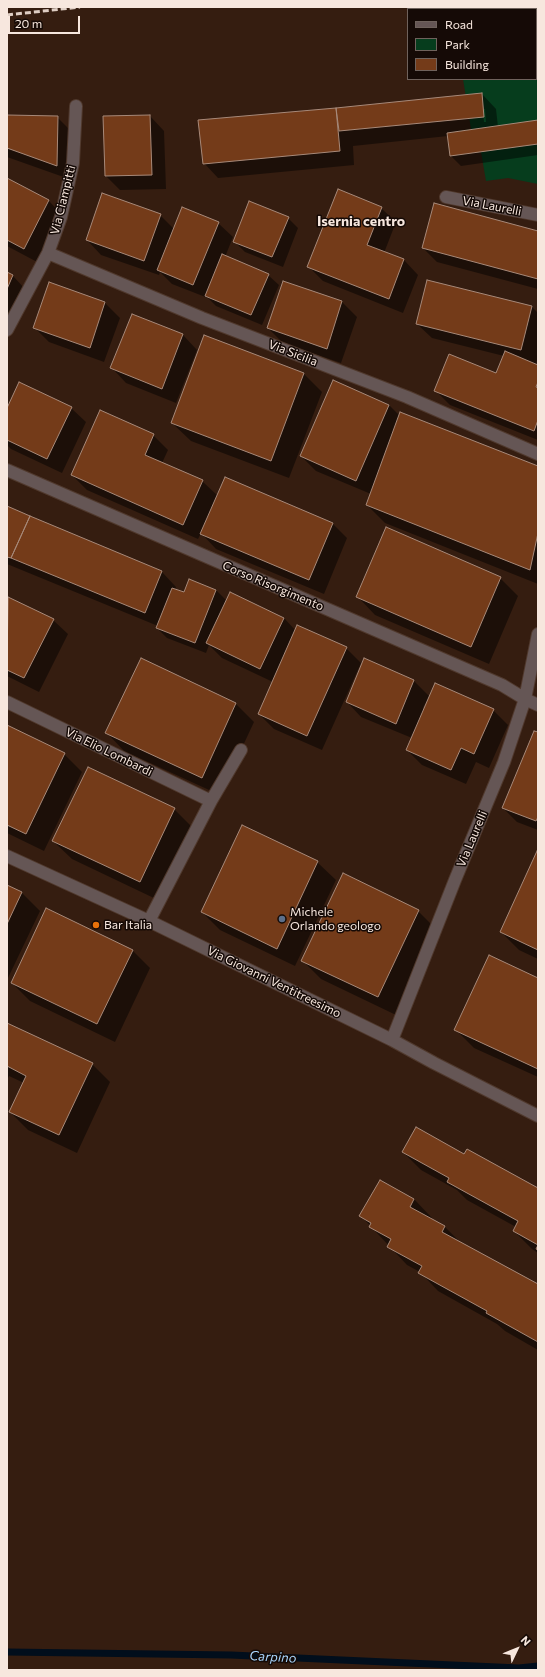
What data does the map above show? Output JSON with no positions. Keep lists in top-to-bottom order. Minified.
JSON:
{"streets":{"street":["Via Ciampitti","Via Laurelli","Via Sicilia","Corso Risorgimento","Via Elio Lombardi","Via Giovanni Ventitreesimo"]},"crossings":[["Via Ciampitti","Via Sicilia"],["Via Laurelli","Corso Risorgimento"],["Via Laurelli","Via Giovanni Ventitreesimo"]],"districts":["Isernia centro"],"water":["Carpino"],"places":["Michele Orlando geologo","Bar Italia"],"legend":["Road","Park","Building"],"scale_bar":"20 m","north":"top right"}
